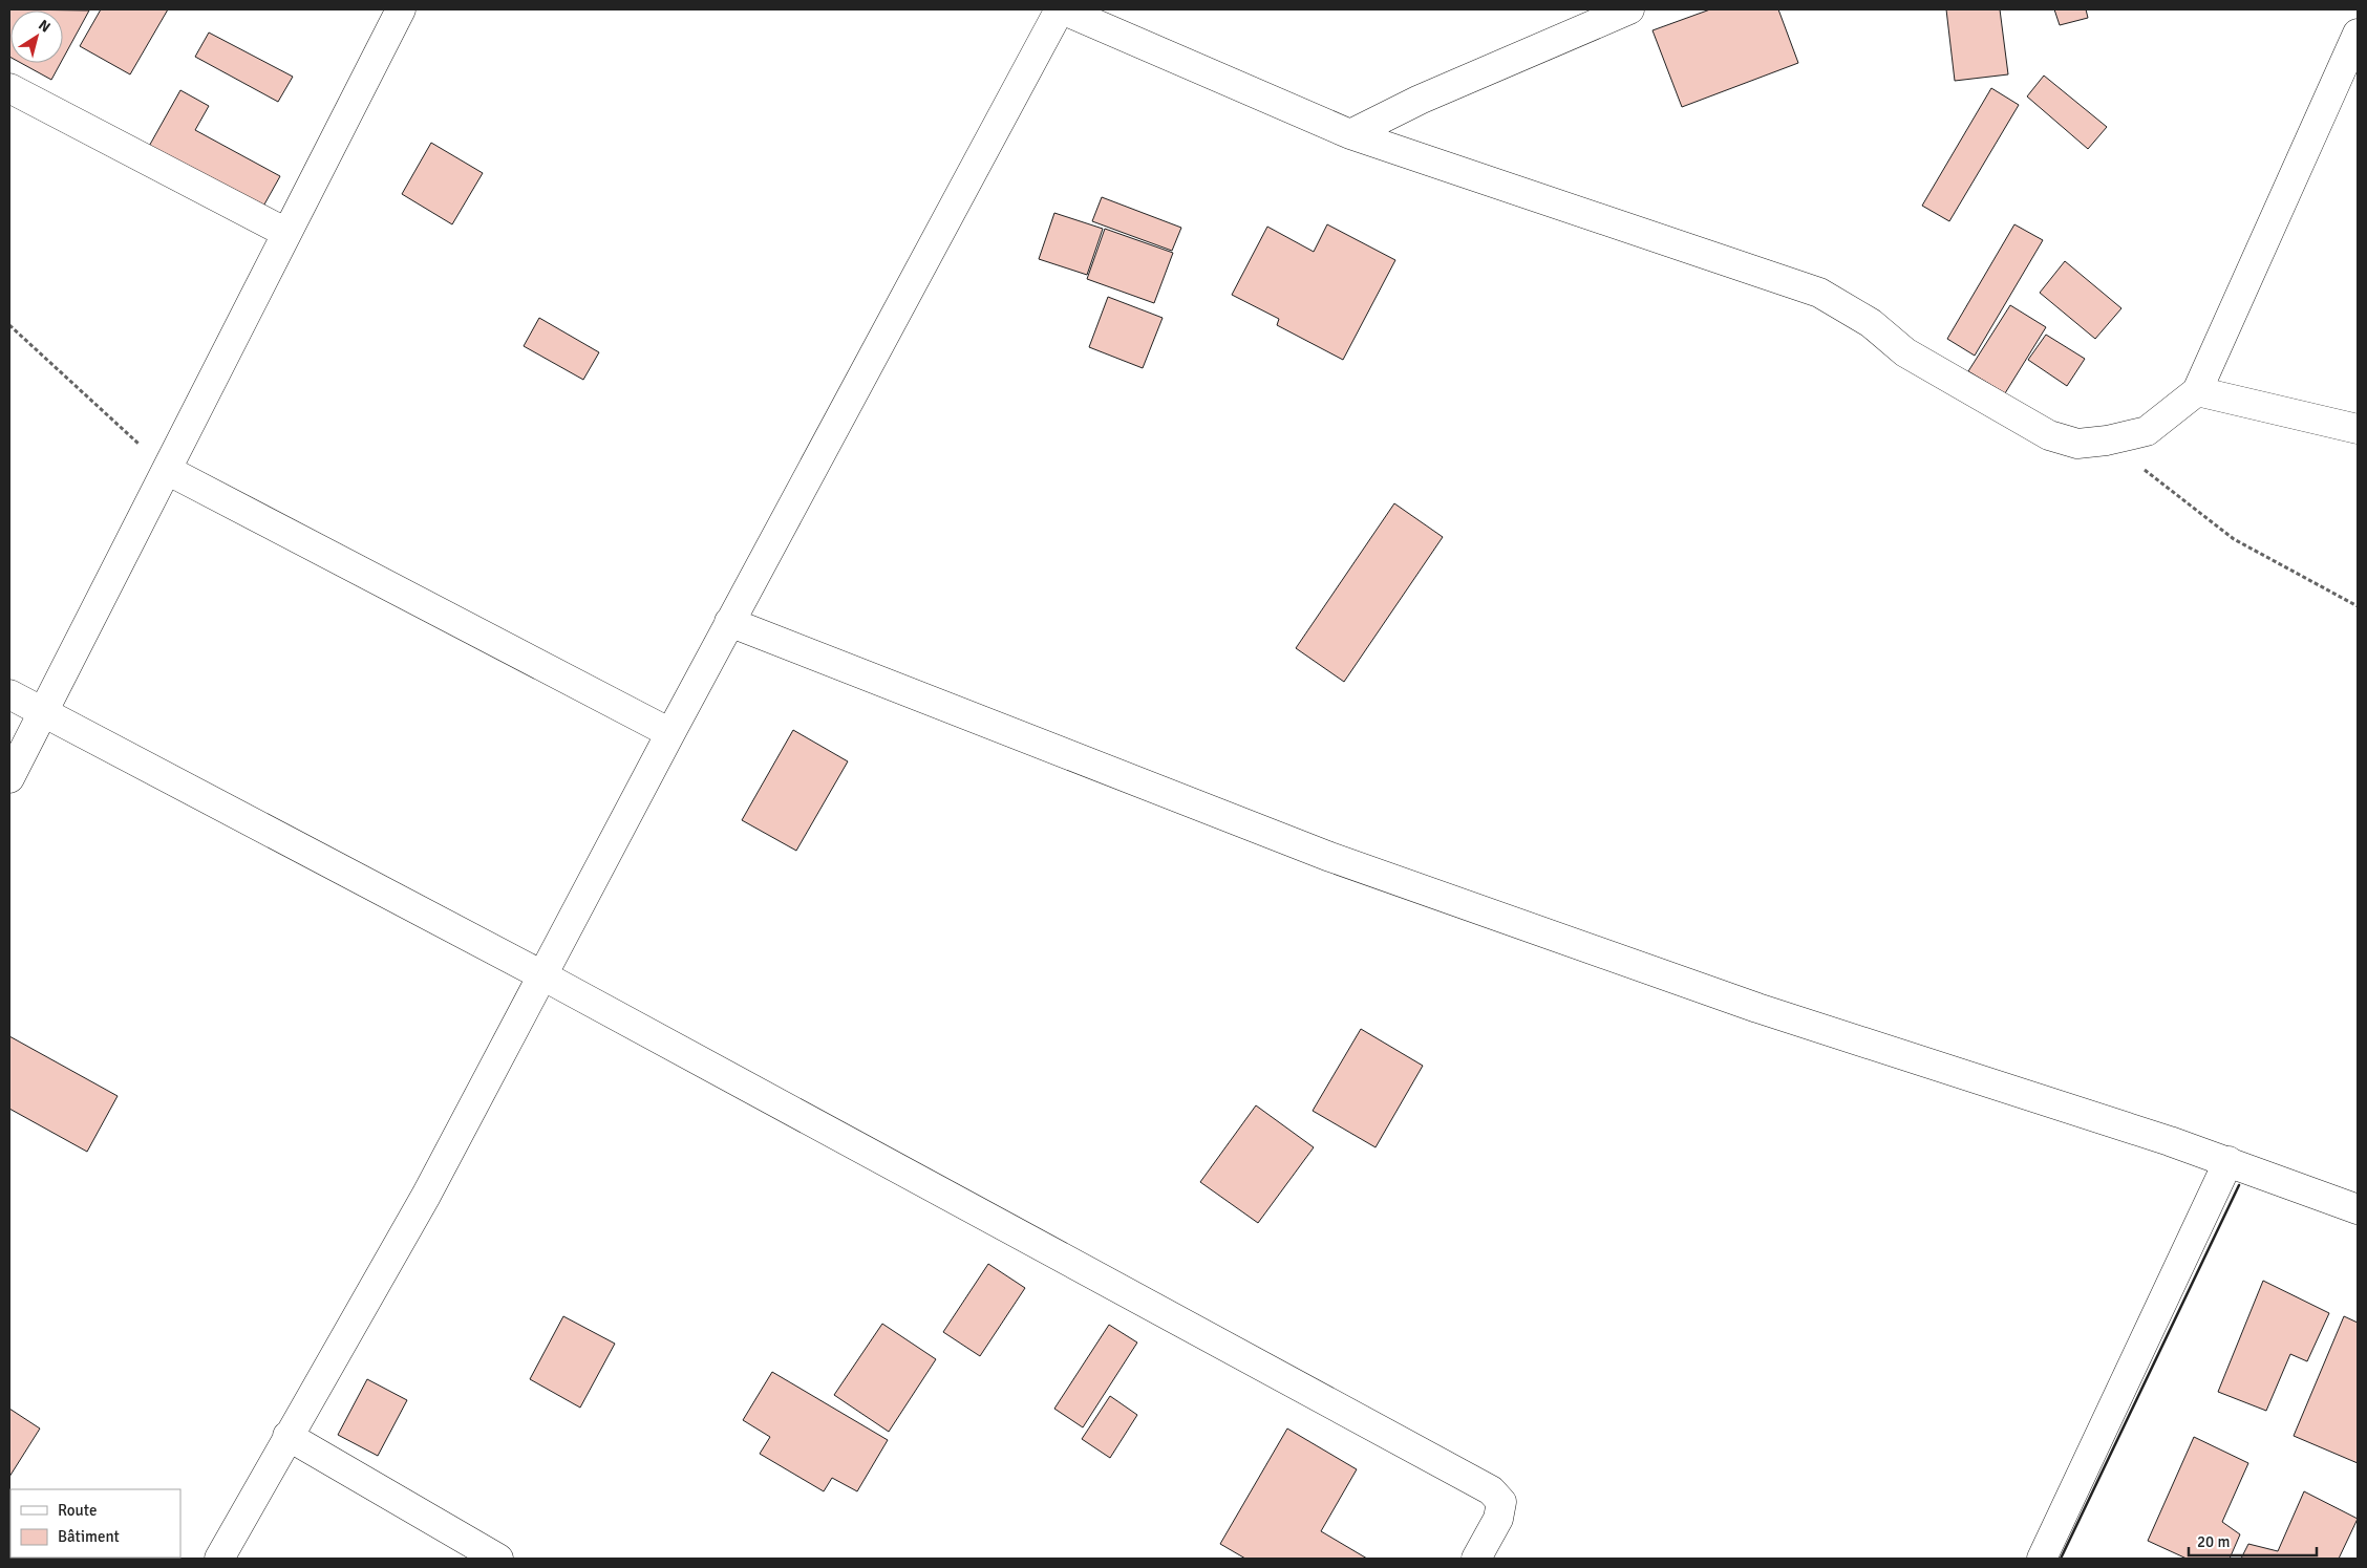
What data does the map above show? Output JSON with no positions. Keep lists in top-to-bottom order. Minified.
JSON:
{"legend":["Route","Bâtiment"],"scale_bar":"20 m","north":"top right"}
